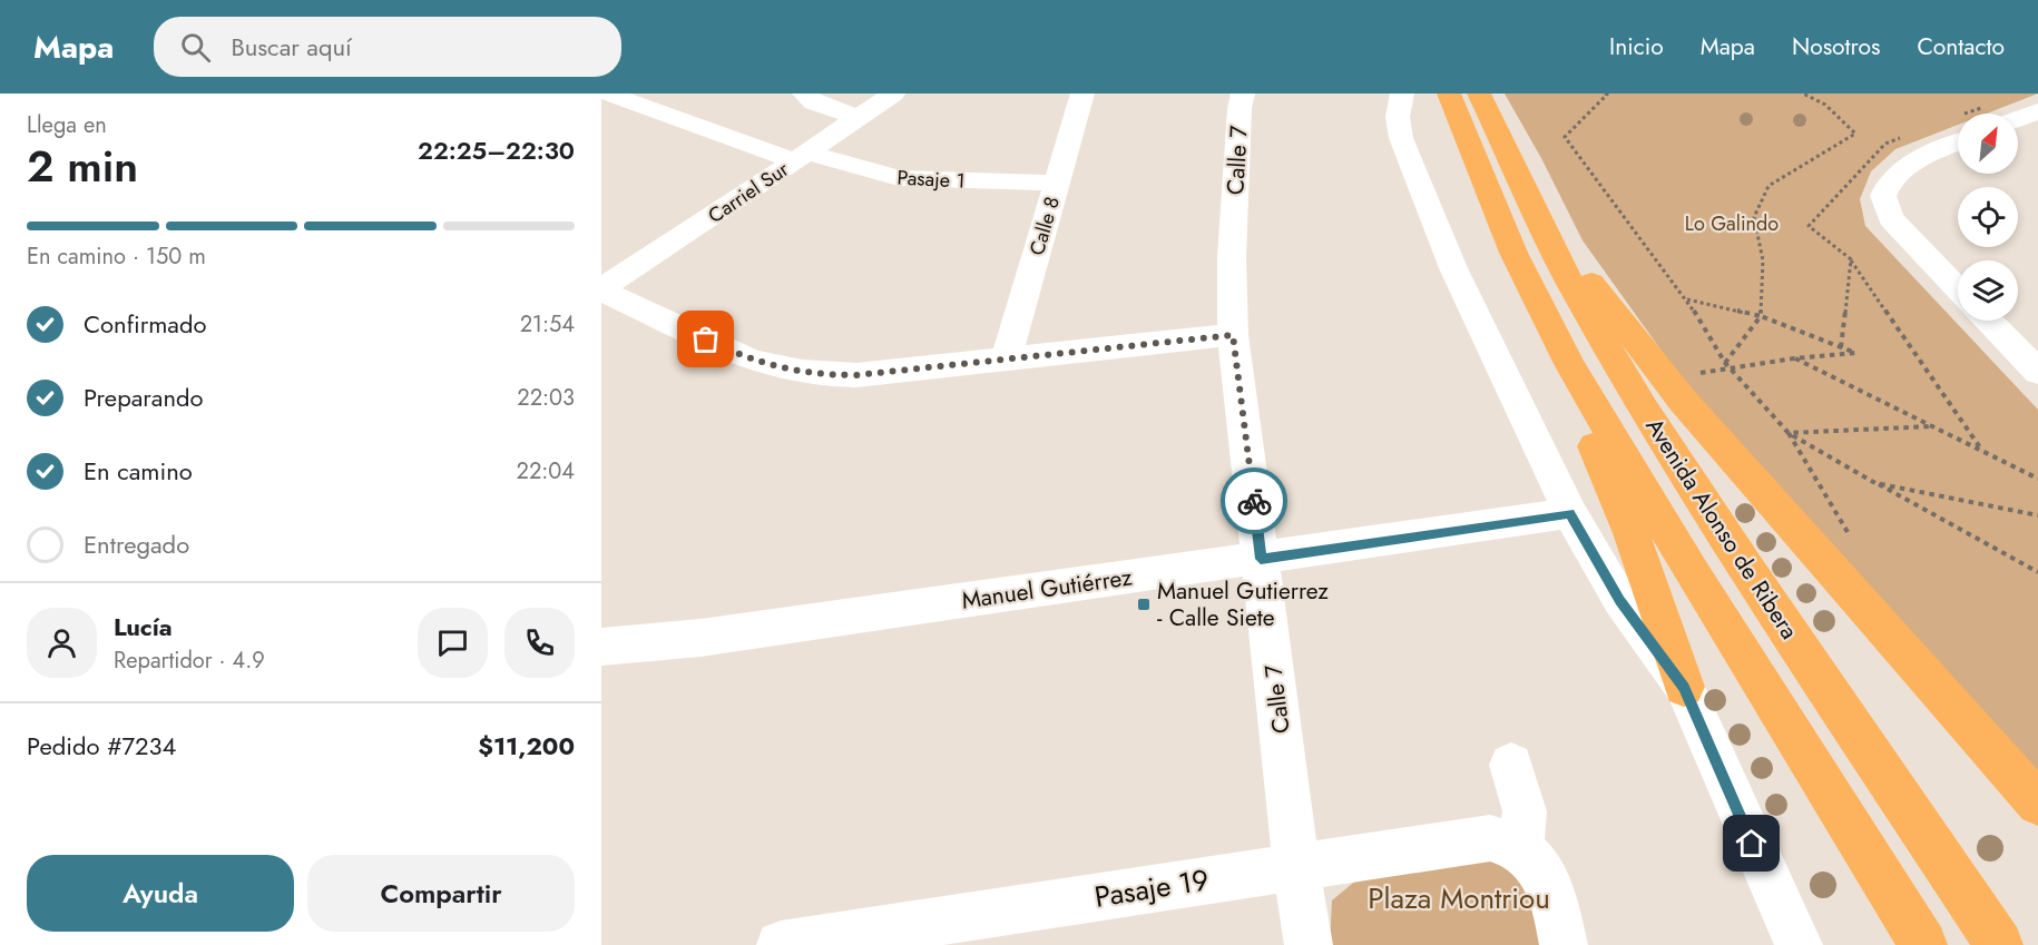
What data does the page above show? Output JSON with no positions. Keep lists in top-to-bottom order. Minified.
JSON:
{"streets":{"highway":["Avenida Alonso de Ribera"],"street":["Calle 7","Pasaje 1","Carriel Sur","Calle 8","Manuel Gutiérrez","Pasaje 19"]},"crossings":[["Calle 7","Manuel Gutiérrez"],["Calle 7","Pasaje 19"],["Pasaje 1","Carriel Sur"],["Pasaje 1","Calle 8"]],"parks":["Lo Galindo","Plaza Montriou"],"places":{"transit":["Manuel Gutierrez - Calle Siete"]},"north":"top right","page":{"header":"Mapa","search":"Buscar aquí","nav":["Inicio","Mapa","Nosotros","Contacto"],"heading":["2 min","Llega en","22:25–22:30"],"panel":["Lucía","Repartidor · 4.9","Pedido #7234","$11,200"],"bar":"En camino · 150 m","list":[["Confirmado","21:54"],["Preparando","22:03"],["En camino","22:04"],"Entregado"],"buttons":["Ayuda","Compartir"]}}
